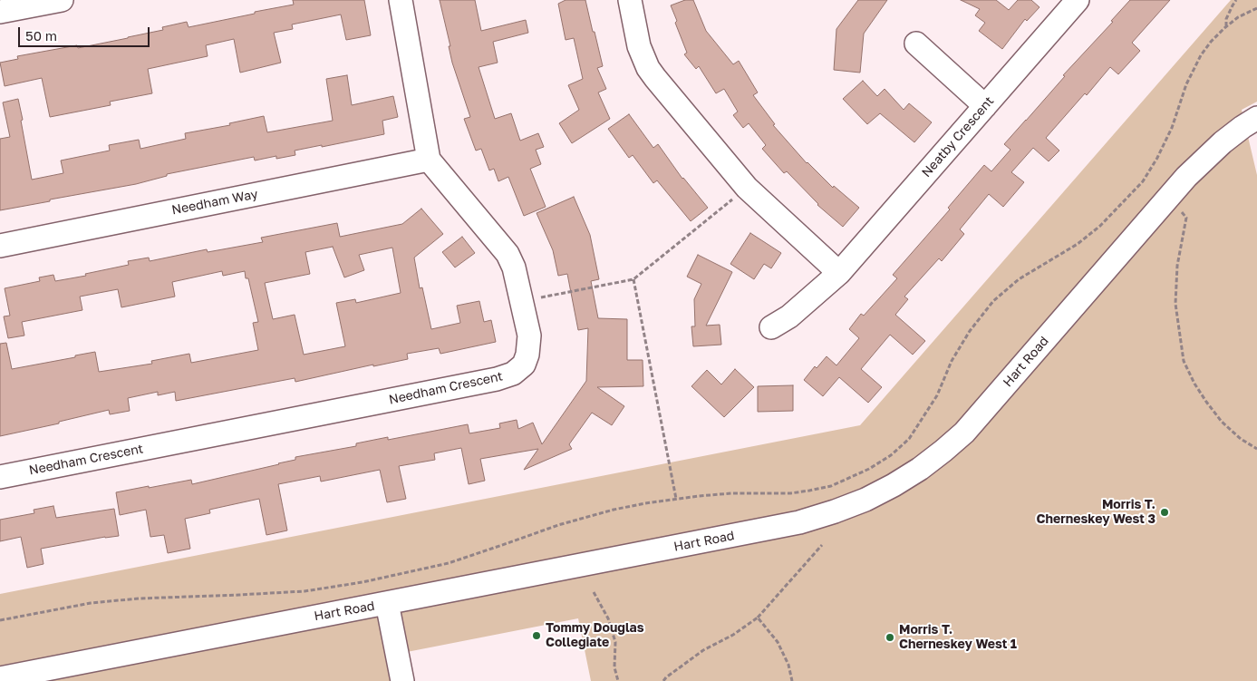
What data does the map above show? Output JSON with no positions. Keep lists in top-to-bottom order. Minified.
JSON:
{"streets":{"street":["Neatby Crescent","Needham Way","Hart Road","Needham Crescent"]},"crossings":[["Needham Way","Needham Crescent"]],"places":["Morris T. Cherneskey West 3","Tommy Douglas Collegiate","Morris T. Cherneskey West 1"],"scale_bar":"50 m"}
